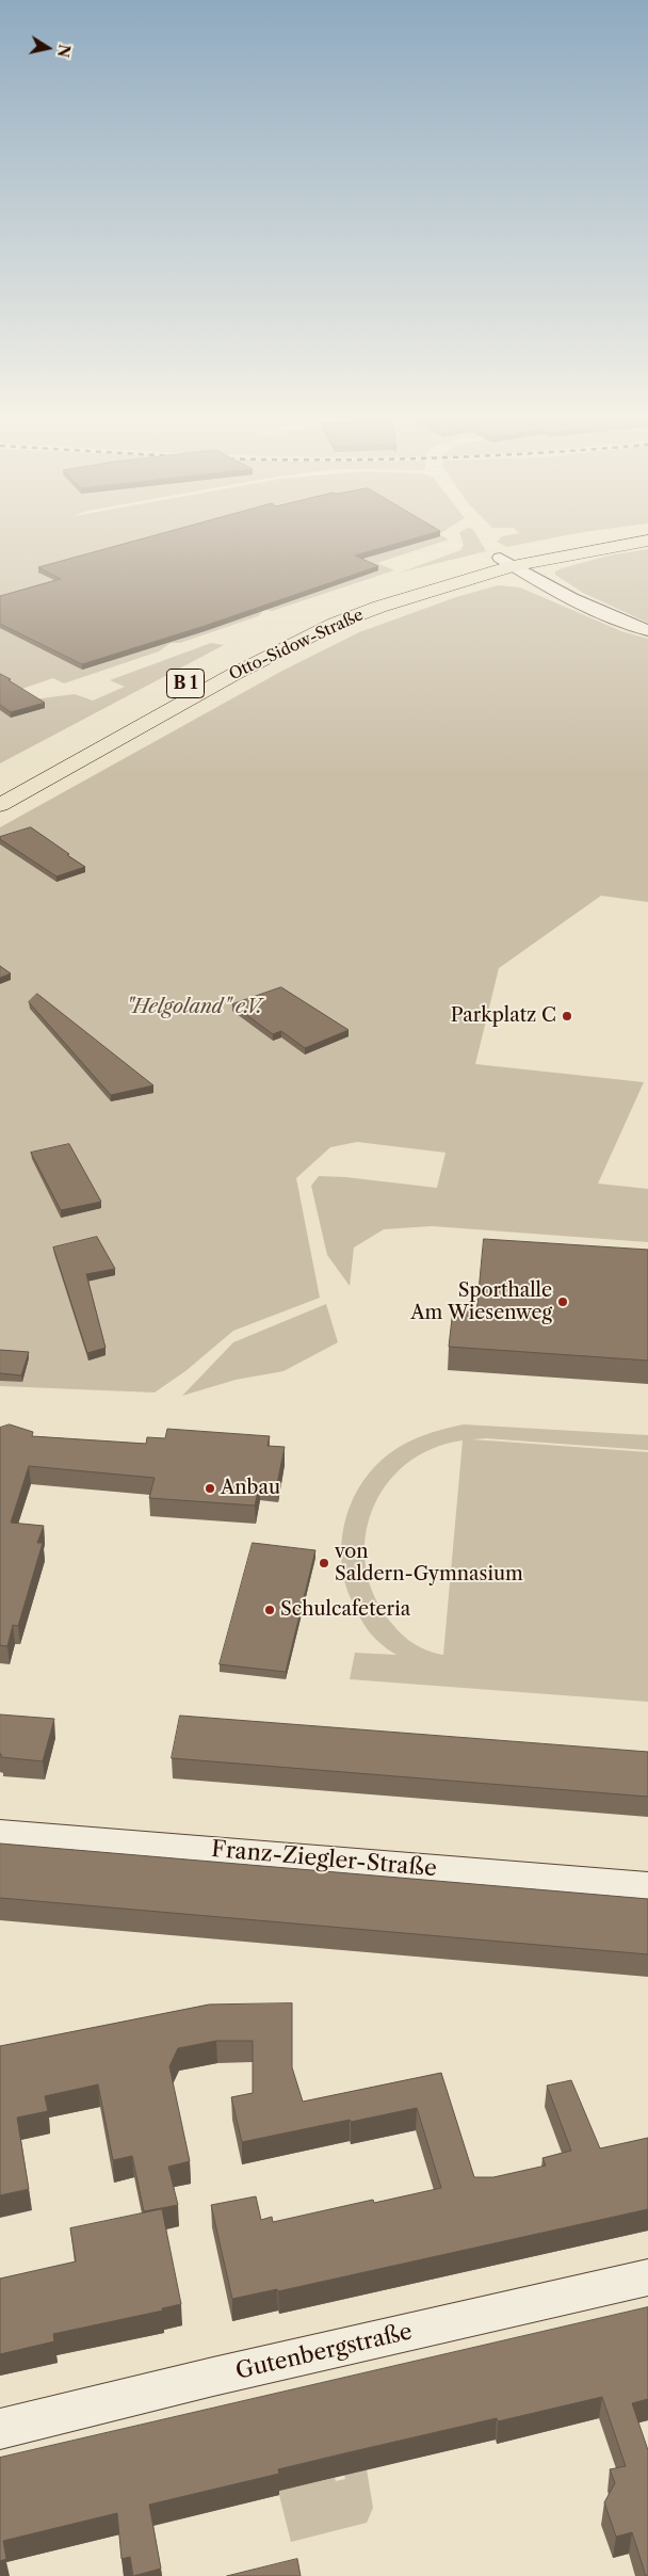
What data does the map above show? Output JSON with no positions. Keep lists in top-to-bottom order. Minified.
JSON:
{"streets":{"main road":["Otto-Sidow-Straße","B 1"],"street":["Franz-Ziegler-Straße","Gutenbergstraße"]},"parks":["\"Helgoland\" e.V."],"places":["Parkplatz C","Sporthalle Am Wiesenweg","Anbau","von Saldern-Gymnasium","Schulcafeteria"],"north":"right"}
